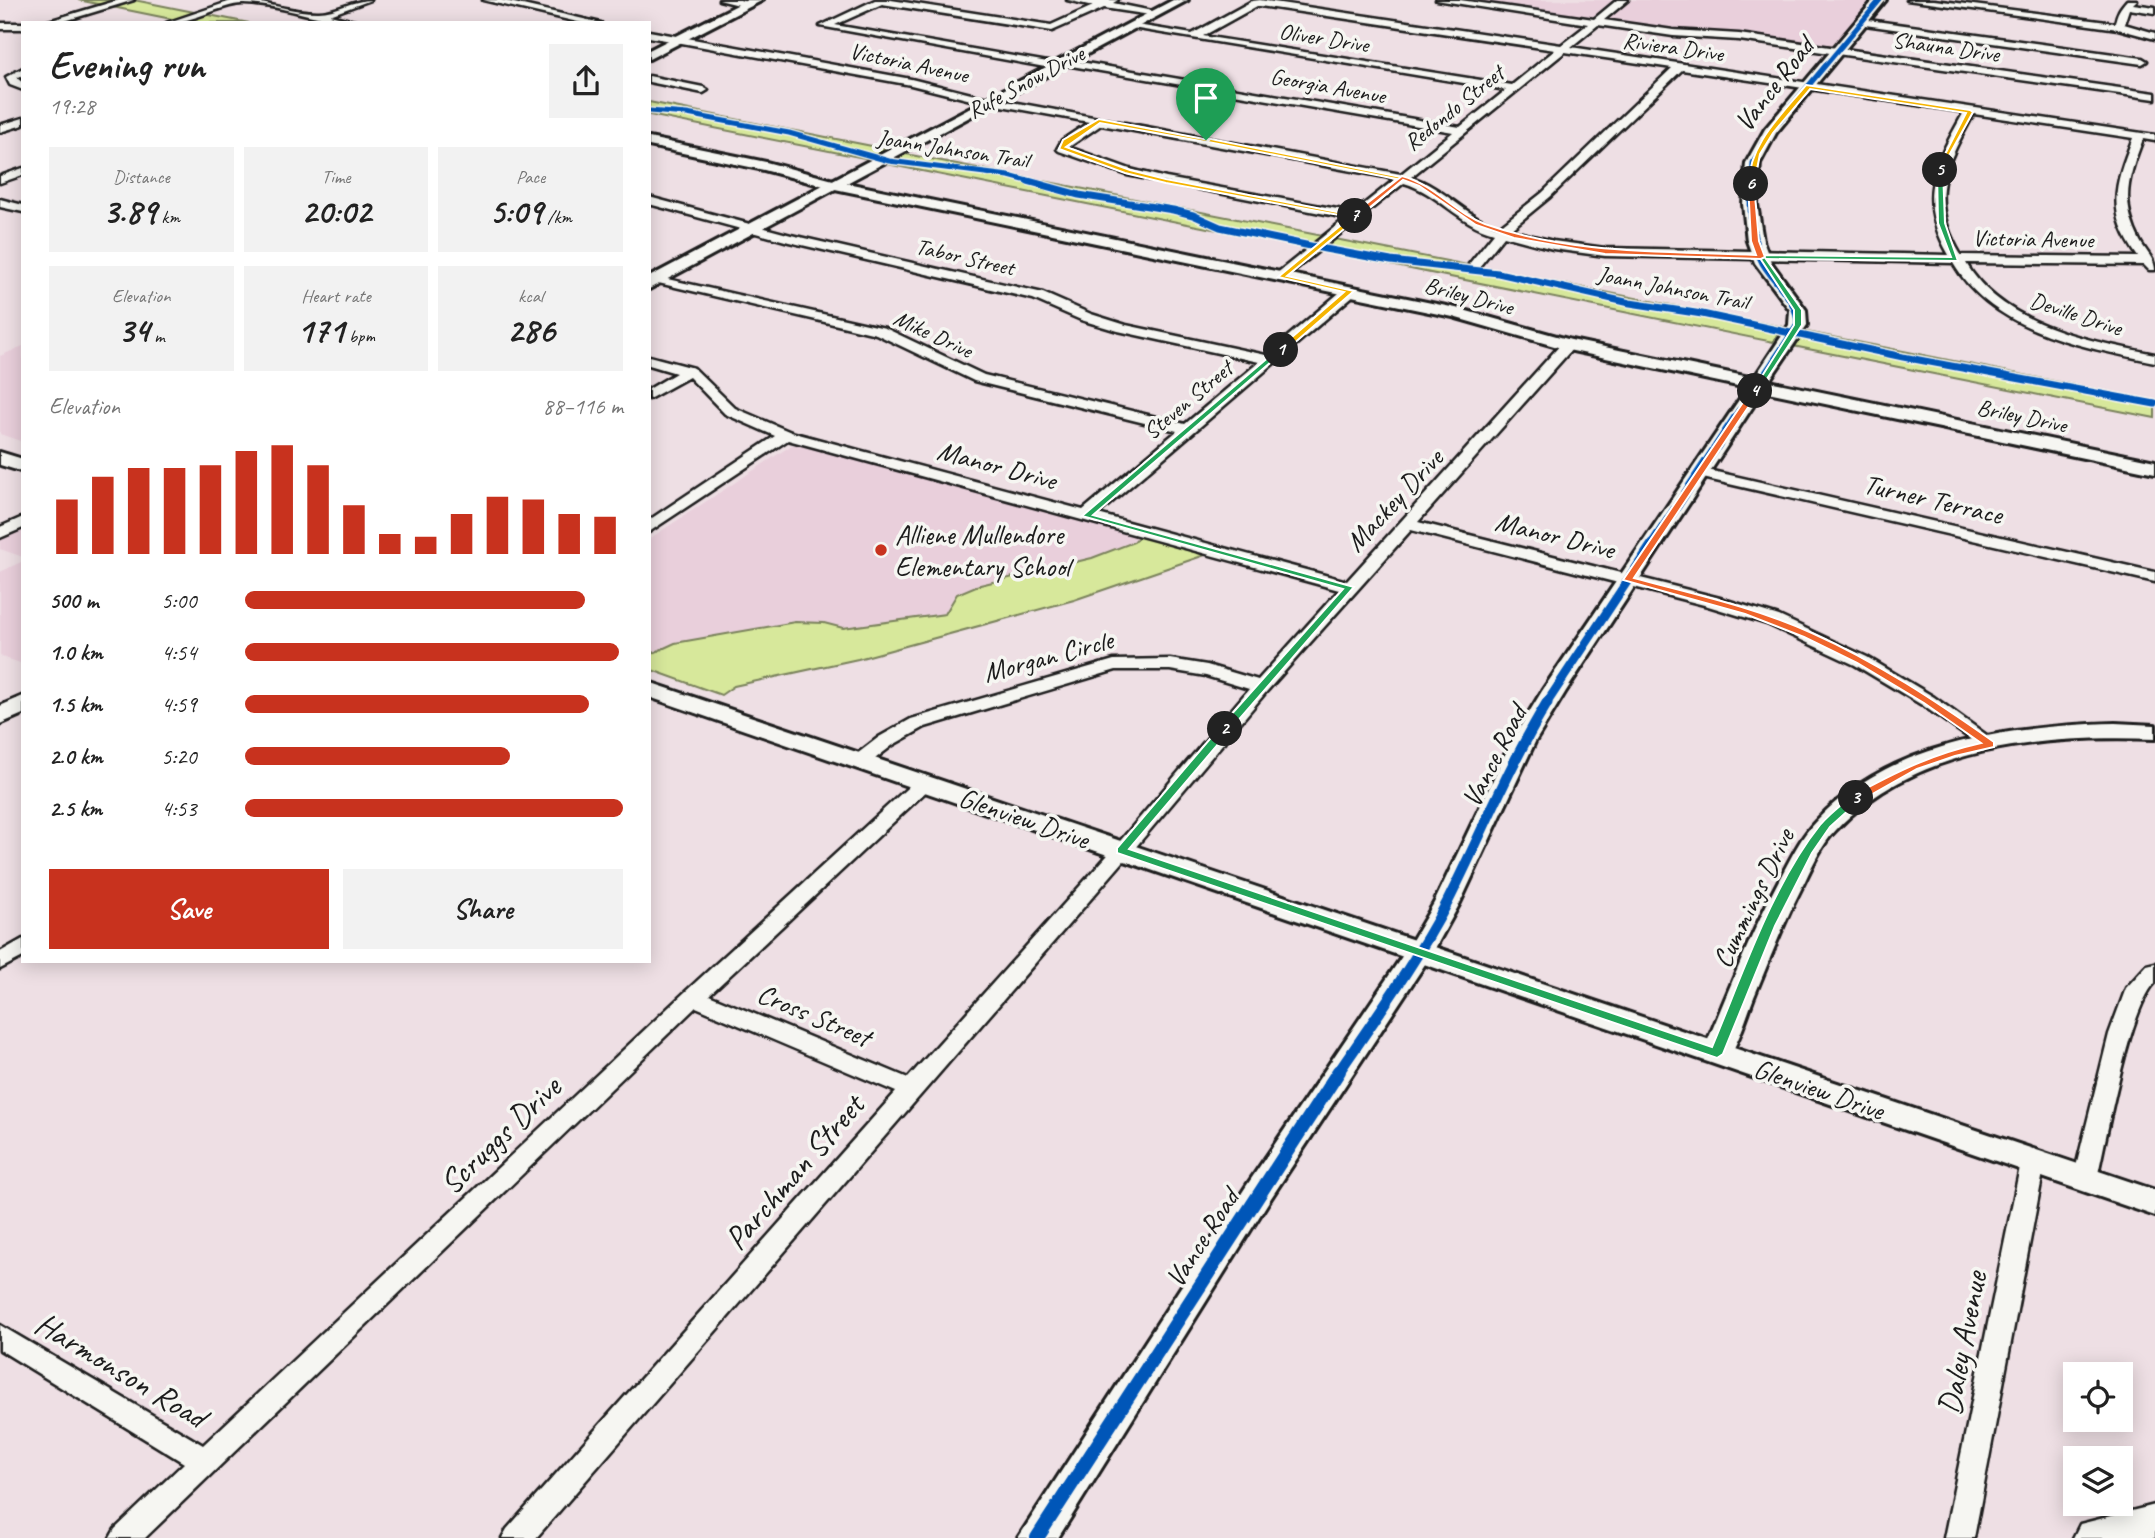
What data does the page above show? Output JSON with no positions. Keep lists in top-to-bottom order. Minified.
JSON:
{"streets":{"main road":["Rufe Snow Drive","Glenview Drive"],"street":["Oliver Drive","Riviera Drive","Shauna Drive","Victoria Avenue","Vance Road","Georgia Avenue","Redondo Street","Tabor Street","Briley Drive","Deville Drive","Mike Drive","Steven Street","Manor Drive","Turner Terrace","Mackey Drive","Morgan Circle","Cummings Drive","Cross Street","Scruggs Drive","Parchman Street","Daley Avenue","Harmonson Road"],"cycle path":["Joann Johnson Trail"]},"crossings":[["Oliver Drive","Riviera Drive"],["Oliver Drive","Rufe Snow Drive"],["Oliver Drive","Redondo Street"],["Riviera Drive","Vance Road"],["Riviera Drive","Redondo Street"],["Riviera Drive","Deville Drive"],["Shauna Drive","Vance Road"],["Shauna Drive","Redondo Street"],["Victoria Avenue","Rufe Snow Drive"],["Victoria Avenue","Vance Road"],["Victoria Avenue","Redondo Street"],["Victoria Avenue","Deville Drive"],["Rufe Snow Drive","Georgia Avenue"],["Rufe Snow Drive","Tabor Street"],["Rufe Snow Drive","Briley Drive"],["Rufe Snow Drive","Mike Drive"],["Vance Road","Briley Drive"],["Vance Road","Manor Drive"],["Vance Road","Turner Terrace"],["Vance Road","Glenview Drive"],["Georgia Avenue","Redondo Street"],["Redondo Street","Briley Drive"],["Tabor Street","Steven Street"],["Briley Drive","Steven Street"],["Briley Drive","Mackey Drive"],["Mike Drive","Steven Street"],["Steven Street","Manor Drive"],["Manor Drive","Mackey Drive"],["Manor Drive","Cummings Drive"],["Mackey Drive","Morgan Circle"],["Mackey Drive","Glenview Drive"],["Mackey Drive","Parchman Street"],["Morgan Circle","Glenview Drive"],["Glenview Drive","Cummings Drive"],["Glenview Drive","Scruggs Drive"],["Glenview Drive","Parchman Street"],["Glenview Drive","Daley Avenue"],["Cross Street","Scruggs Drive"],["Cross Street","Parchman Street"],["Scruggs Drive","Harmonson Road"]],"places":["Alliene Mullendore Elementary School"],"page":{"heading":["Evening run","19:28"],"stats":[["Distance","3.89 km"],["Time","20:02"],["Pace","5:09 /km"],["Elevation","34 m"],["Heart rate","171 bpm"],["kcal","286"]],"pins":["5","6","7","1","4","2","3"],"chart":["Elevation","88–116 m"],"list":[{"name":"500 m","note":"5:00"},{"name":"1.0 km","note":"4:54"},{"name":"1.5 km","note":"4:59"},{"name":"2.0 km","note":"5:20"},{"name":"2.5 km","note":"4:53"}],"buttons":["Save","Share"]}}
